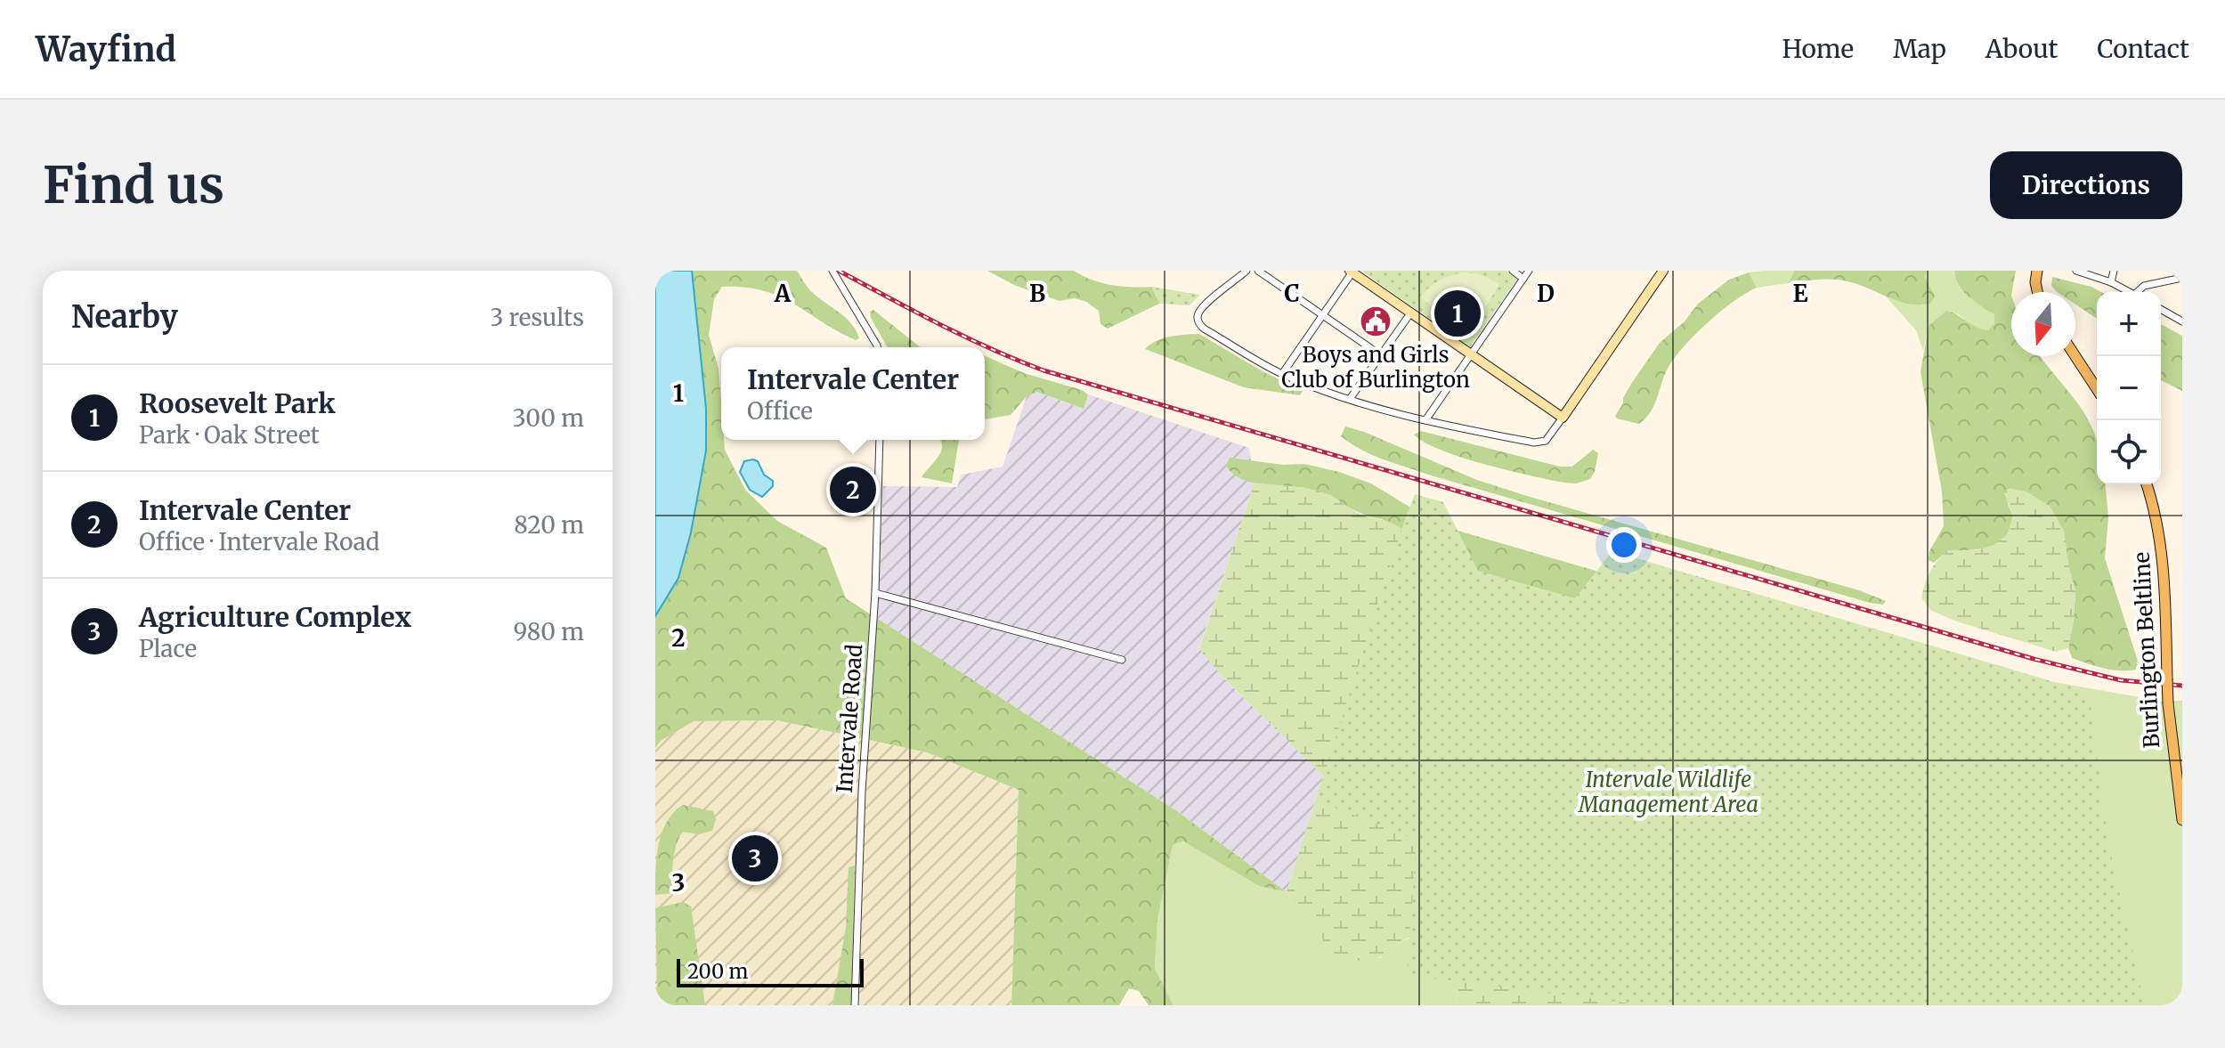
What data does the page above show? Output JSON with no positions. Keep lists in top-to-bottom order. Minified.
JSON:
{"streets":{"main road":["Burlington Beltline"],"street":["Intervale Road"]},"parks":["Intervale Wildlife Management Area"],"places":{"public building":["Boys and Girls Club of Burlington"]},"scale_bar":"200 m","north":"bottom","page":{"header":"Wayfind","nav":["Home","Map","About","Contact"],"buttons":"Directions","title":"Find us","heading":["Nearby","3 results"],"pins":["1","2","3"],"map_buttons":["+","−"],"popup":["Intervale Center","Office"],"list":[{"mark":"1","name":"Roosevelt Park","note":"Park · Oak Street","value":"300 m"},{"mark":"2","name":"Intervale Center","note":"Office · Intervale Road","value":"820 m"},{"mark":"3","name":"Agriculture Complex","note":"Place","value":"980 m"}],"scale":"200 m"},"grid":{"columns":["A","B","C","D","E"],"rows":["1","2","3"]}}
